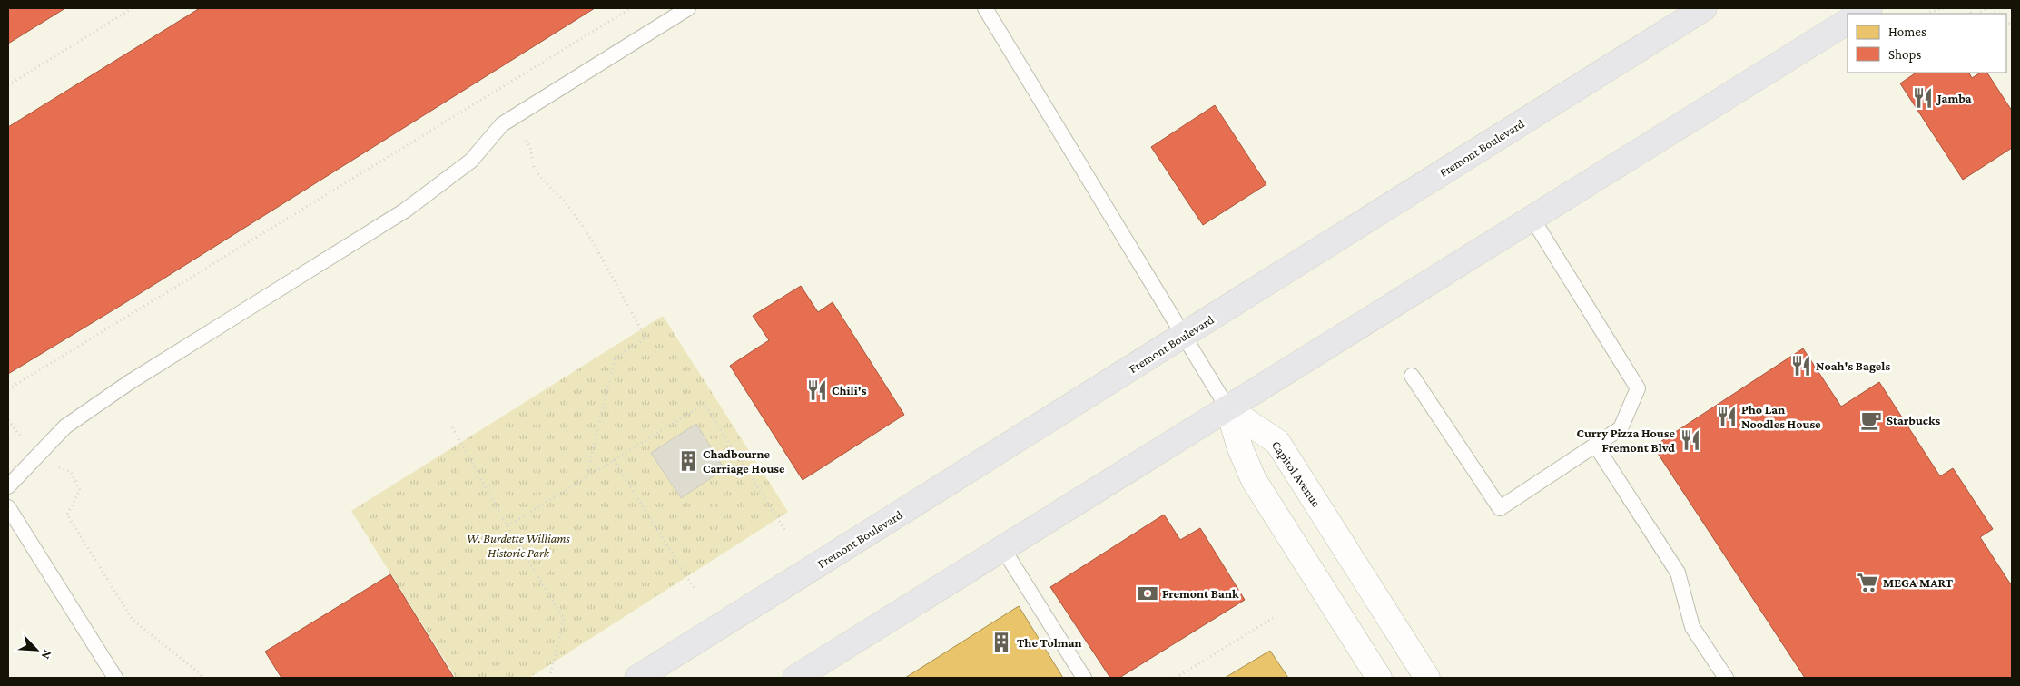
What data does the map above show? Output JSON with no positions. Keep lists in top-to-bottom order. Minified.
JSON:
{"streets":{"main road":["Fremont Boulevard"],"street":["Capitol Avenue"]},"parks":["W. Burdette Williams Historic Park"],"places":{"restaurant":["Jamba","Noah's Bagels","Chili's","Pho Lan Noodles House","Curry Pizza House Fremont Blvd"],"cafe":["Starbucks"],"building":["Chadbourne Carriage House","The Tolman"],"supermarket":["MEGA MART"],"bank":["Fremont Bank"]},"legend":["Homes","Shops"],"north":"bottom right"}
